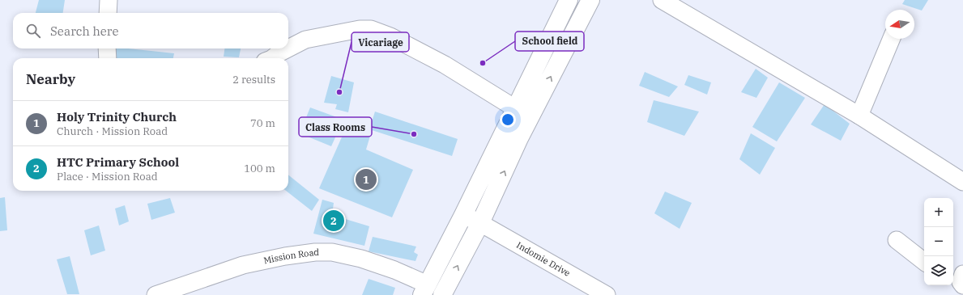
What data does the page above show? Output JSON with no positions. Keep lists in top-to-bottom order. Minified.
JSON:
{"streets":{"street":["Mission Road","Indomie Drive"]},"places":["School field","Vicariage","Class Rooms"],"north":"left","page":{"search":"Search here","heading":["Nearby","2 results"],"list":[{"mark":"1","name":"Holy Trinity Church","note":"Church · Mission Road","value":"70 m"},{"mark":"2","name":"HTC Primary School","note":"Place · Mission Road","value":"100 m"}],"pins":["1","2"],"map_buttons":["+","−"]}}
